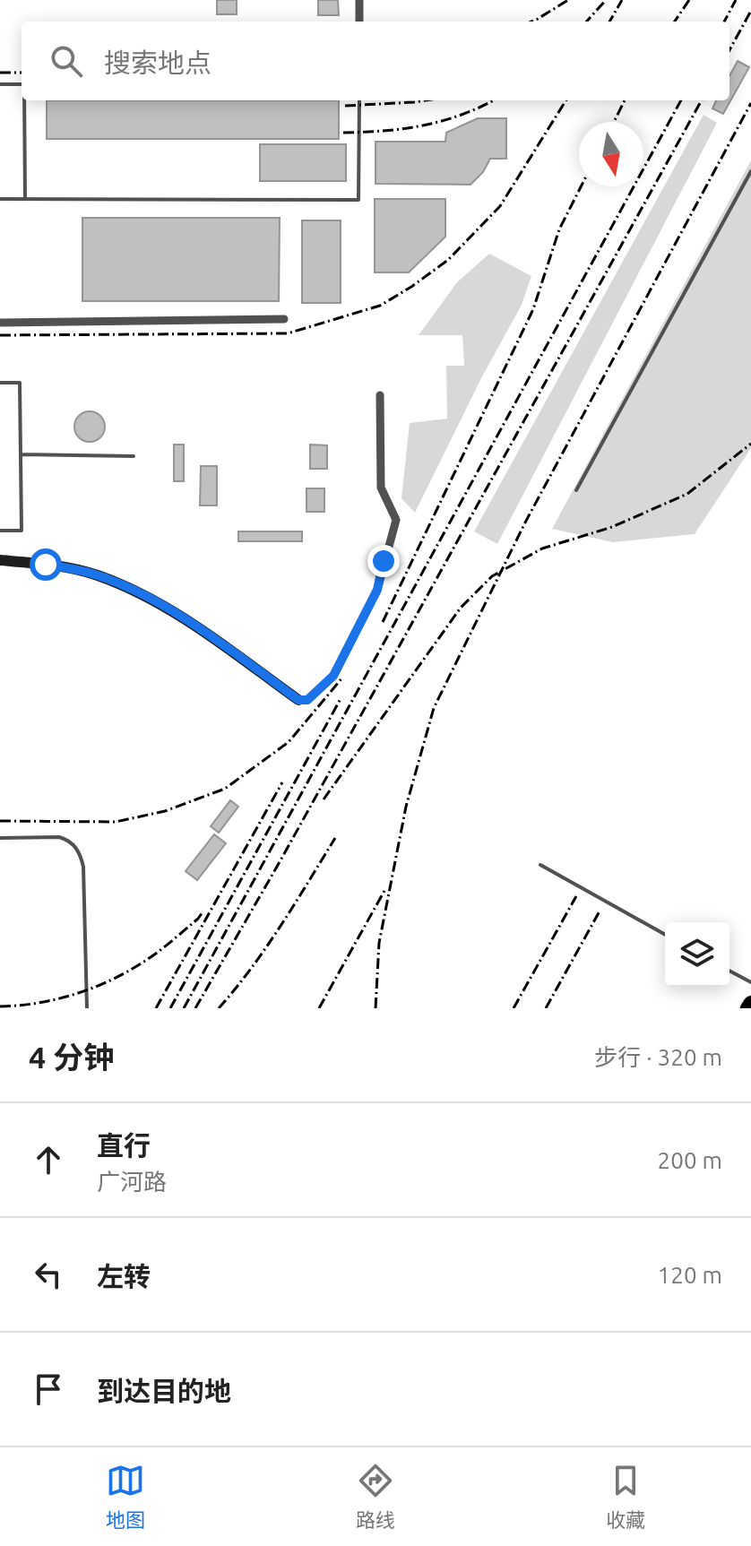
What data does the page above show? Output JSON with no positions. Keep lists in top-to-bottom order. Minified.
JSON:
{"north":"bottom","page":{"search":"搜索地点","heading":["4 分钟","步行 · 320 m"],"list":[["直行","广河路","200 m"],["左转","120 m"],"到达目的地"],"nav":["地图","路线","收藏"]}}
